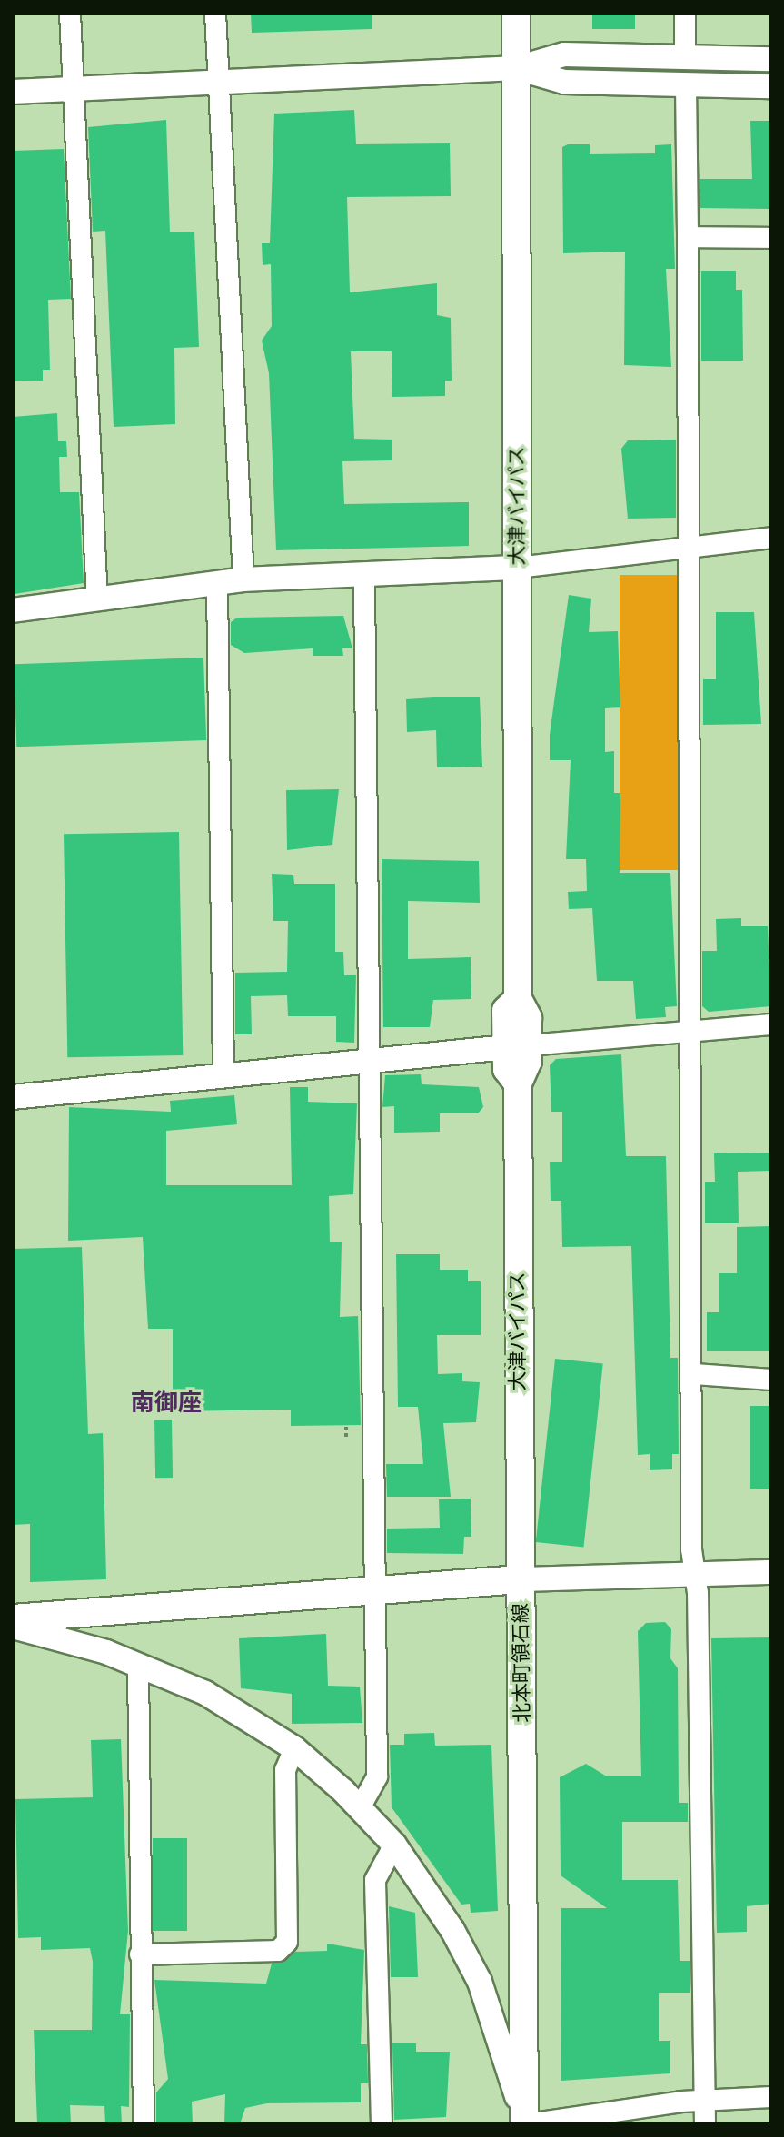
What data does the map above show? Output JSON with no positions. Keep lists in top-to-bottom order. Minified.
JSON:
{"streets":{"main road":["大津バイパス","北本町領石線"]},"crossings":[["大津バイパス","北本町領石線"]],"districts":["南御座"]}
